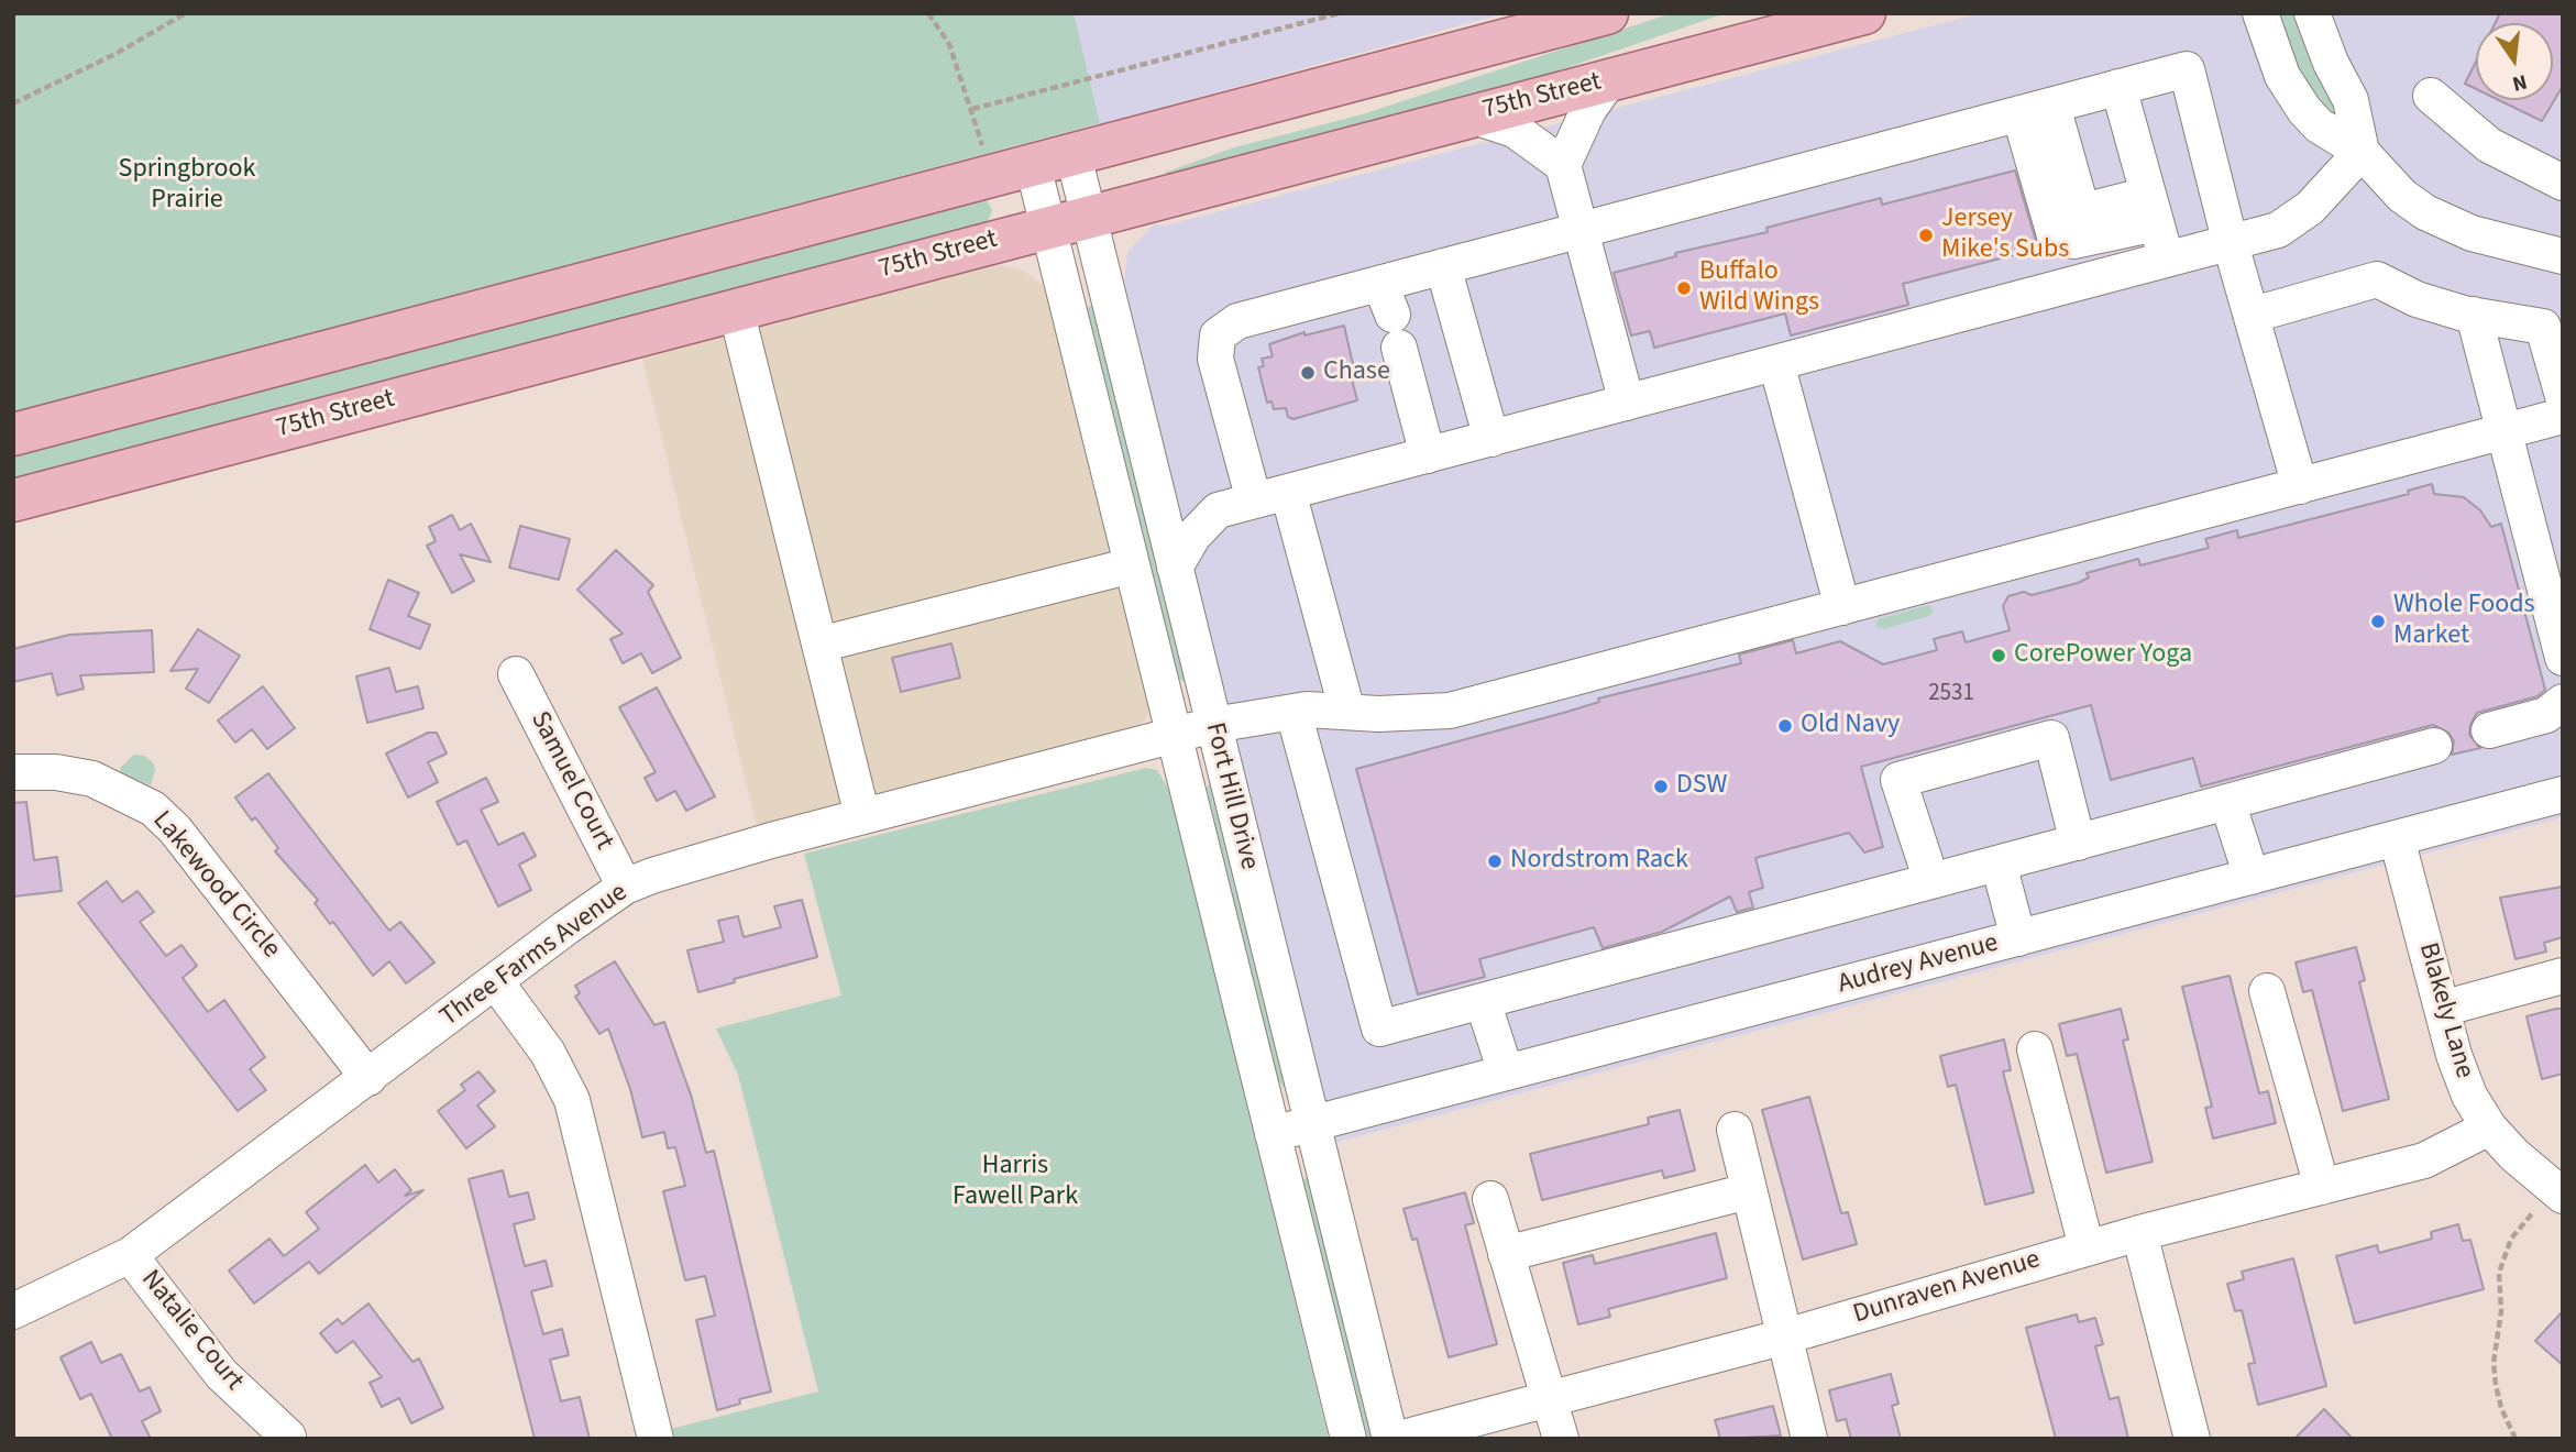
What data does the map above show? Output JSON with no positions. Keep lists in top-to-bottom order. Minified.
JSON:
{"streets":{"main road":["75th Street"],"street":["Samuel Court","Fort Hill Drive","Lakewood Circle","Three Farms Avenue","Audrey Avenue","Blakely Lane","Dunraven Avenue","Natalie Court"]},"crossings":[["75th Street","Fort Hill Drive"],["Samuel Court","Three Farms Avenue"],["Fort Hill Drive","Three Farms Avenue"],["Fort Hill Drive","Audrey Avenue"],["Lakewood Circle","Three Farms Avenue"],["Three Farms Avenue","Natalie Court"],["Audrey Avenue","Blakely Lane"],["Blakely Lane","Dunraven Avenue"]],"parks":["Springbrook Prairie","Harris Fawell Park"],"places":["Jersey Mike's Subs","Buffalo Wild Wings","Chase","Whole Foods Market","CorePower Yoga","Old Navy","DSW","Nordstrom Rack"],"house_numbers":["2531"],"north":"bottom"}
